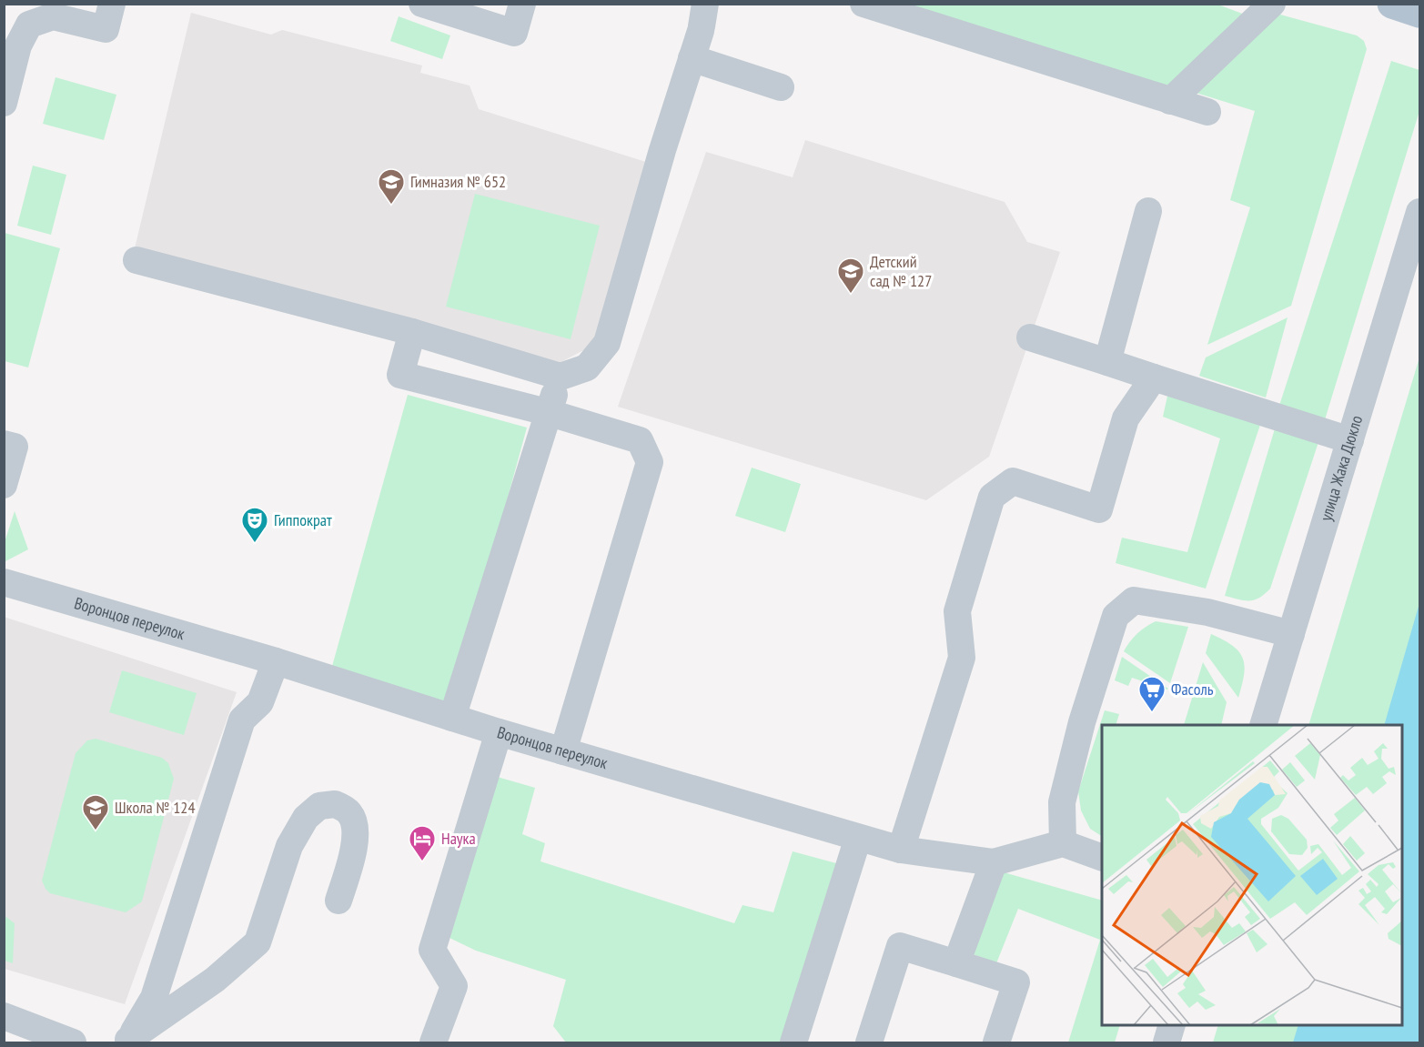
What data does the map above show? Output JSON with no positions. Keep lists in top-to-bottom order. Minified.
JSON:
{"streets":{"street":["улица Жака Дюкло","Воронцов переулок"]},"places":{"school or university":["Гимназия № 652","Детский сад № 127","Школа № 124"],"theatre":["Гиппократ"],"supermarket":["Фасоль"],"hotel":["Наука"]}}
